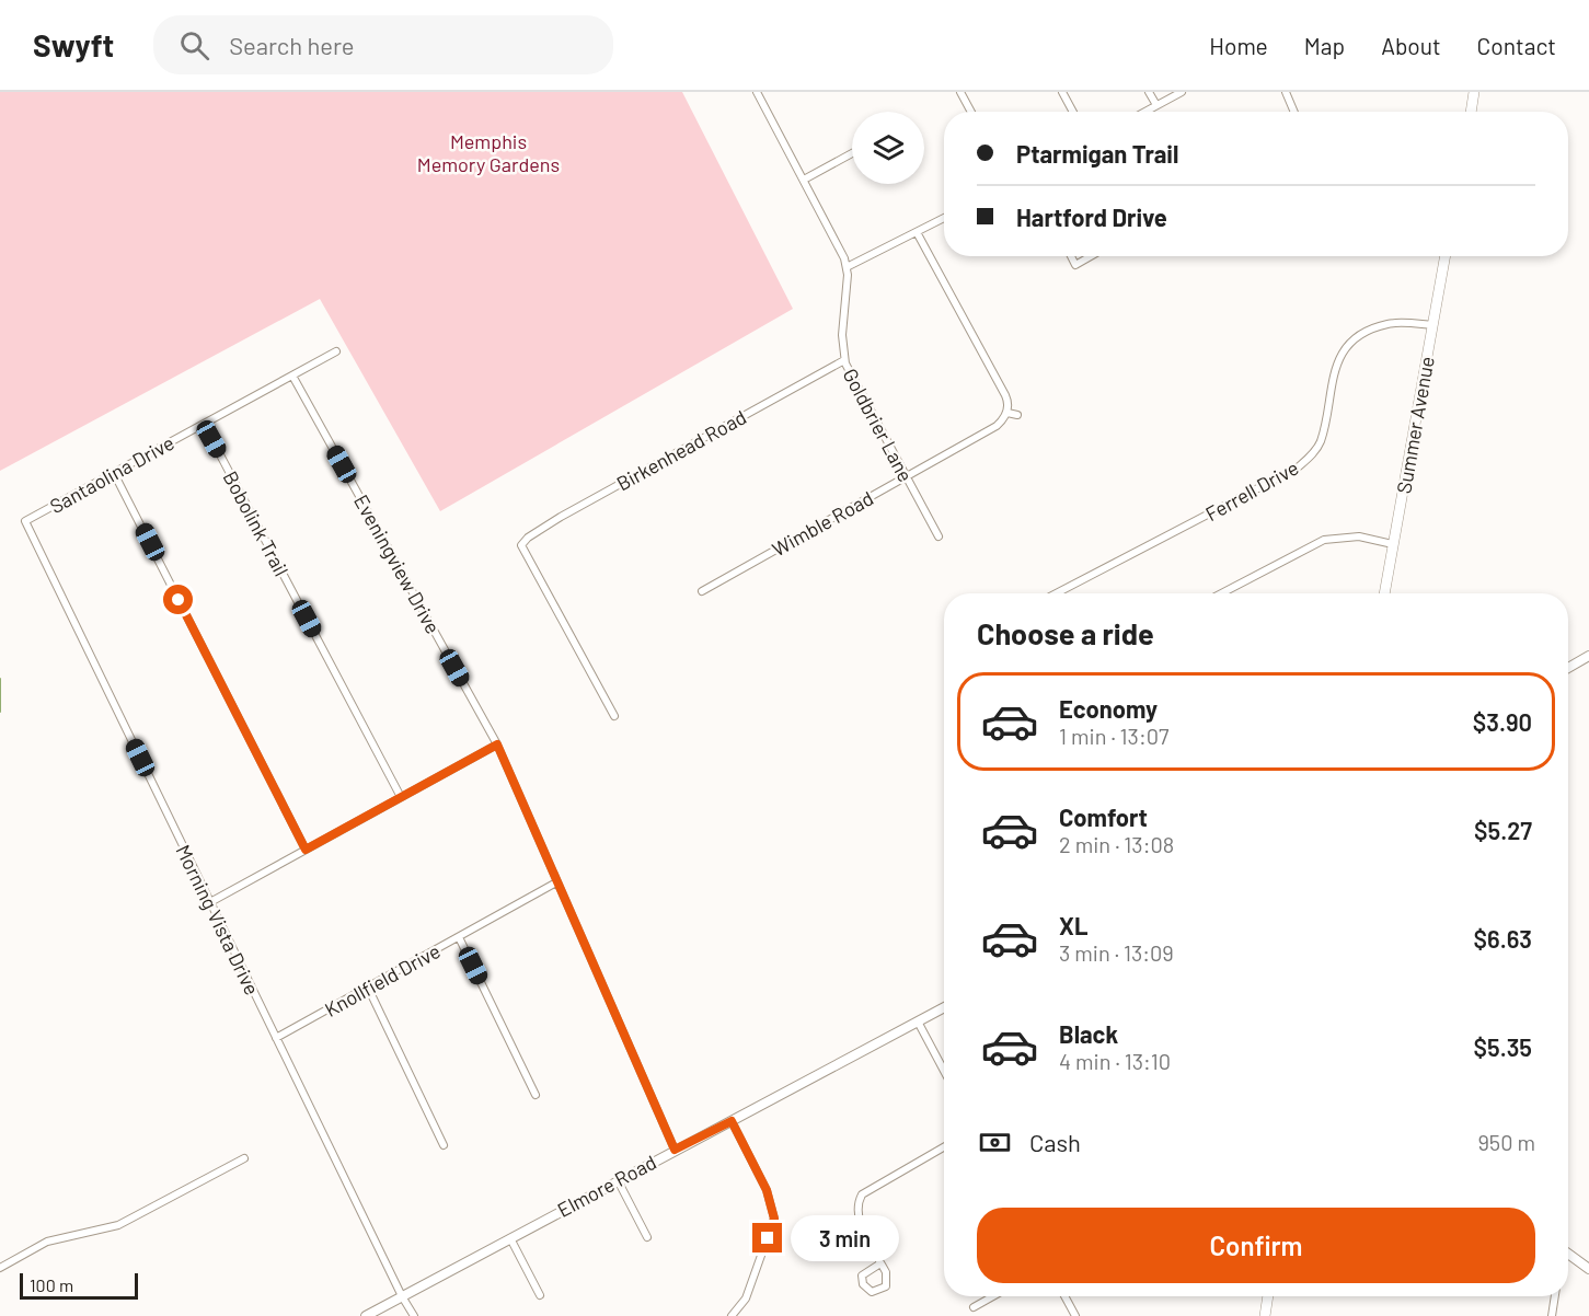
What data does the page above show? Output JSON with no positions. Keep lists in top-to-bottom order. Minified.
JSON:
{"streets":{"main road":["Summer Avenue"],"street":["Goldbrier Lane","Birkenhead Road","Santaolina Drive","Ferrell Drive","Bobolink Trail","Wimble Road","Eveningview Drive","Morning Vista Drive","Knollfield Drive","Elmore Road"]},"crossings":[["Goldbrier Lane","Birkenhead Road"],["Goldbrier Lane","Wimble Road"],["Summer Avenue","Ferrell Drive"],["Santaolina Drive","Bobolink Trail"],["Santaolina Drive","Eveningview Drive"],["Santaolina Drive","Morning Vista Drive"],["Eveningview Drive","Knollfield Drive"],["Eveningview Drive","Elmore Road"],["Morning Vista Drive","Knollfield Drive"],["Morning Vista Drive","Elmore Road"]],"parks":["Memphis Memory Gardens"],"scale_bar":"100 m","page":{"header":"Swyft","search":"Search here","nav":["Home","Map","About","Contact"],"banner":["Ptarmigan Trail","Hartford Drive"],"heading":"Choose a ride","list":[{"name":"Economy","note":"1 min · 13:07","value":"$3.90"},{"name":"Comfort","note":"2 min · 13:08","value":"$5.27"},{"name":"XL","note":"3 min · 13:09","value":"$6.63"},{"name":"Black","note":"4 min · 13:10","value":"$5.35"}],"pay":["Cash","950 m"],"buttons":"Confirm","bubble":"3 min","scale":"100 m"}}
